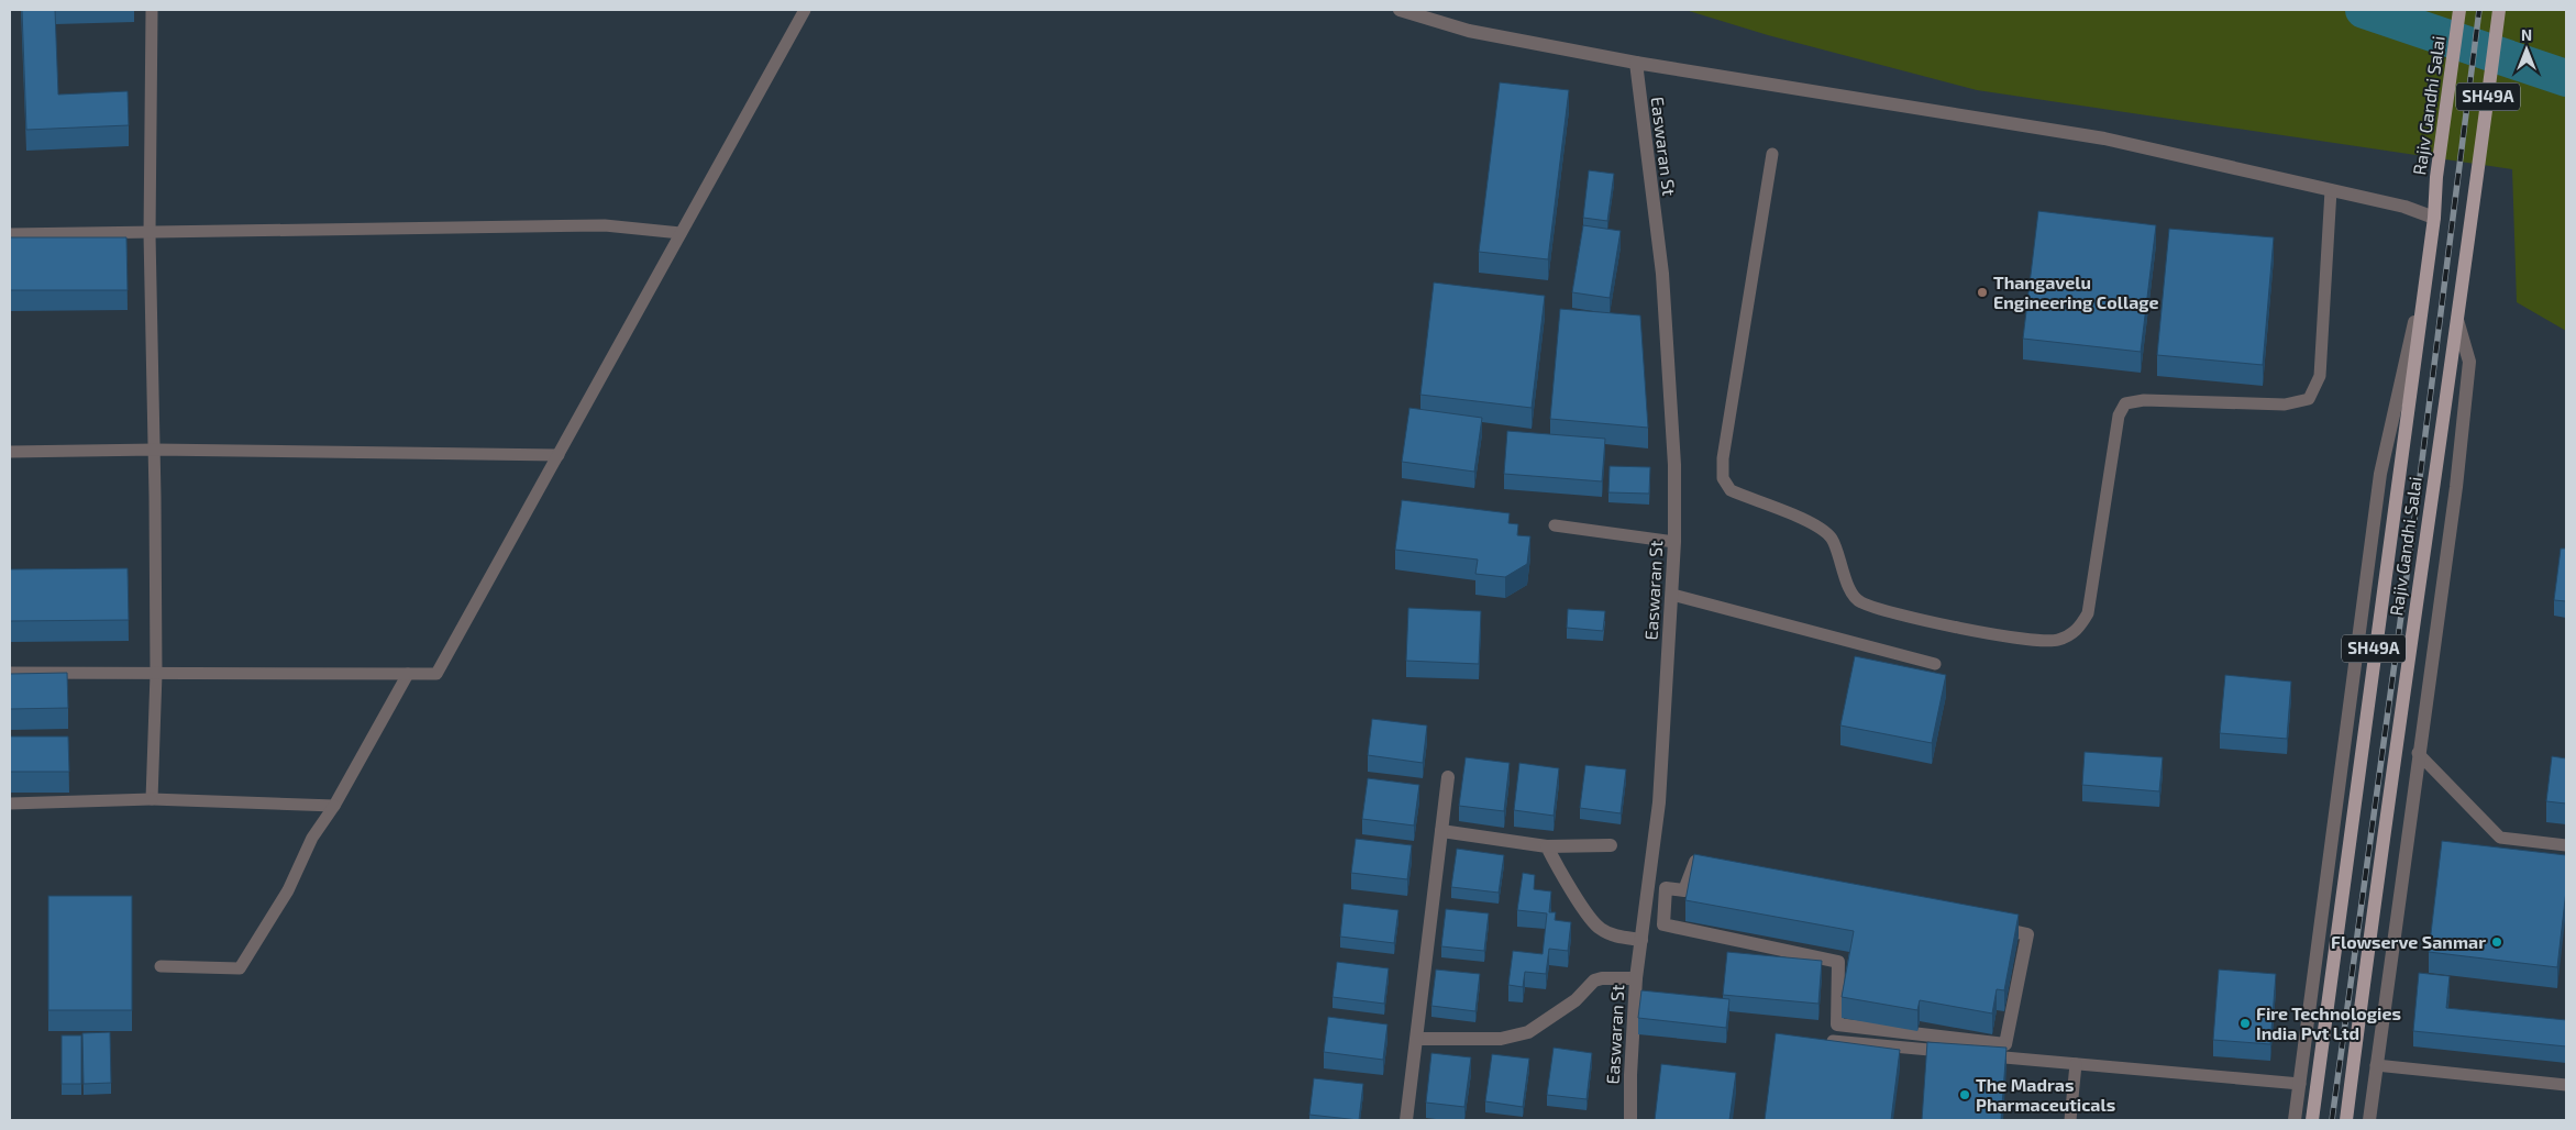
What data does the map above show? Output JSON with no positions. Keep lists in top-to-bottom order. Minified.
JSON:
{"streets":{"main road":["SH49A","Rajiv Gandhi Salai"],"street":["Easwaran St"]},"places":["Thangavelu Engineering Collage","Flowserve Sanmar","Fire Technologies India Pvt Ltd","The Madras Pharmaceuticals"],"north":"top"}
